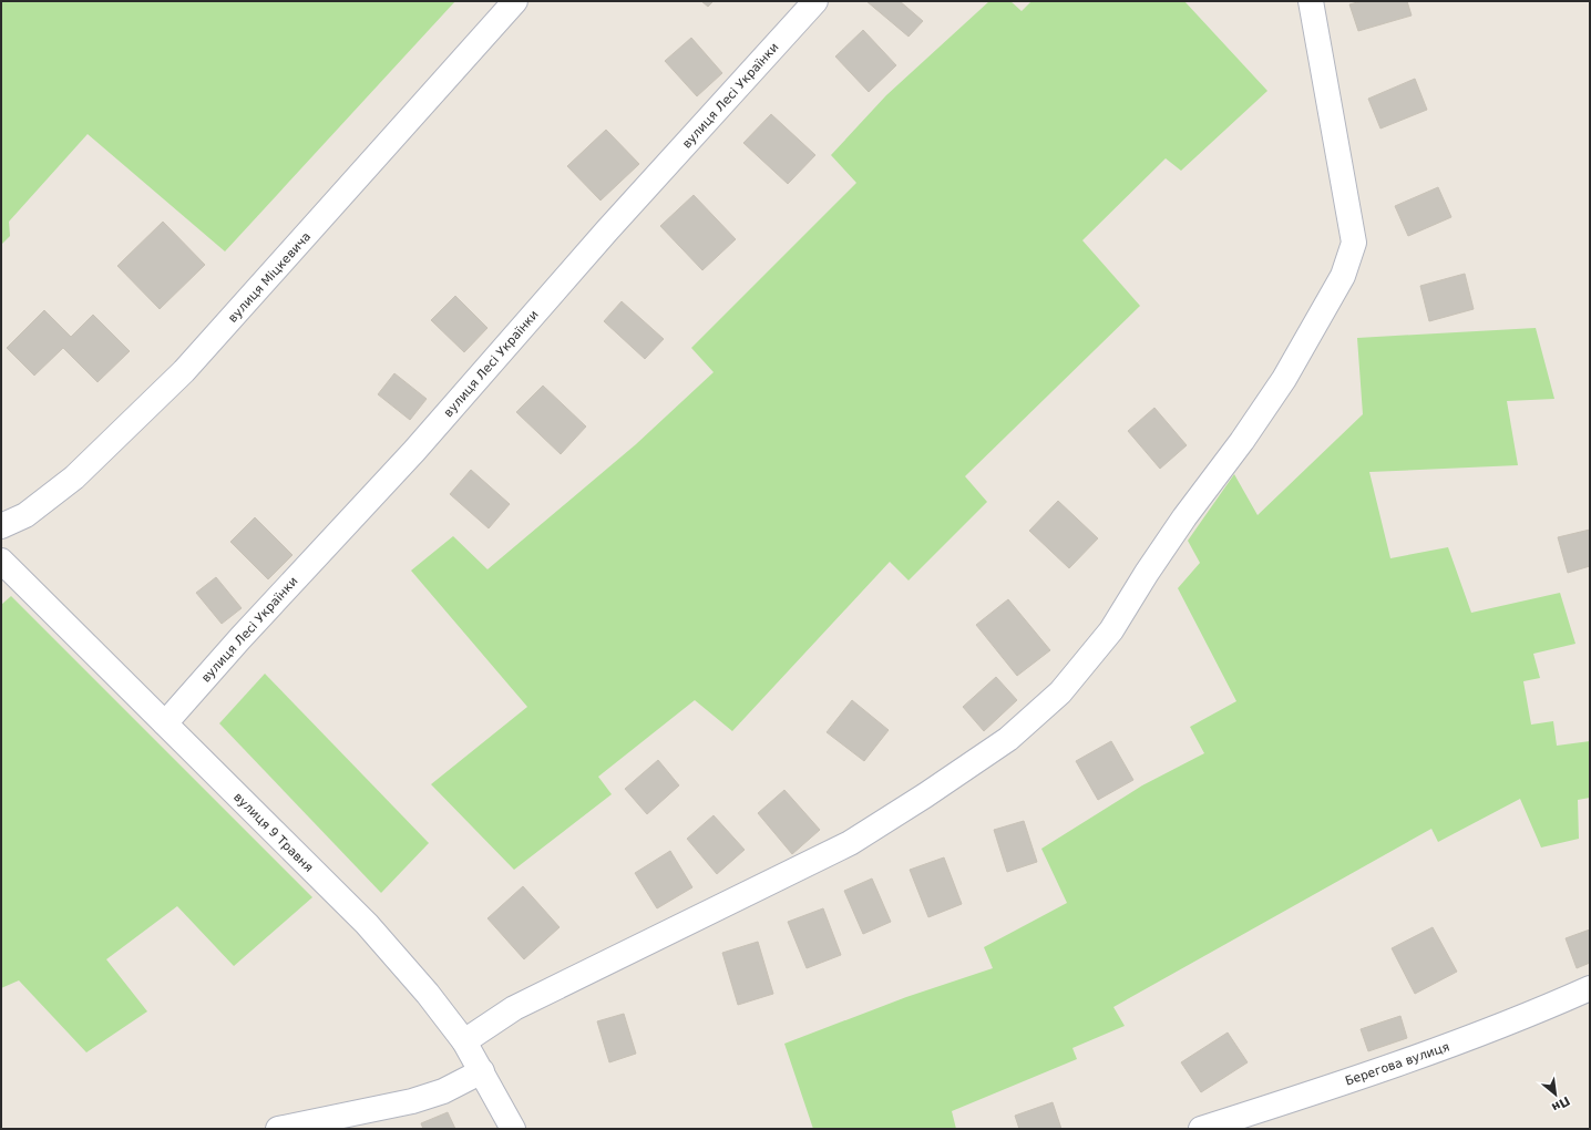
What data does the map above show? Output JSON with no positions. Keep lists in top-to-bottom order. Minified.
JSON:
{"streets":{"street":["вулиця Лесі Українки","вулиця Міцкевича","вулиця 9 Травня","Берегова вулиця"]},"crossings":[["вулиця Лесі Українки","вулиця 9 Травня"]],"north":"bottom right"}
